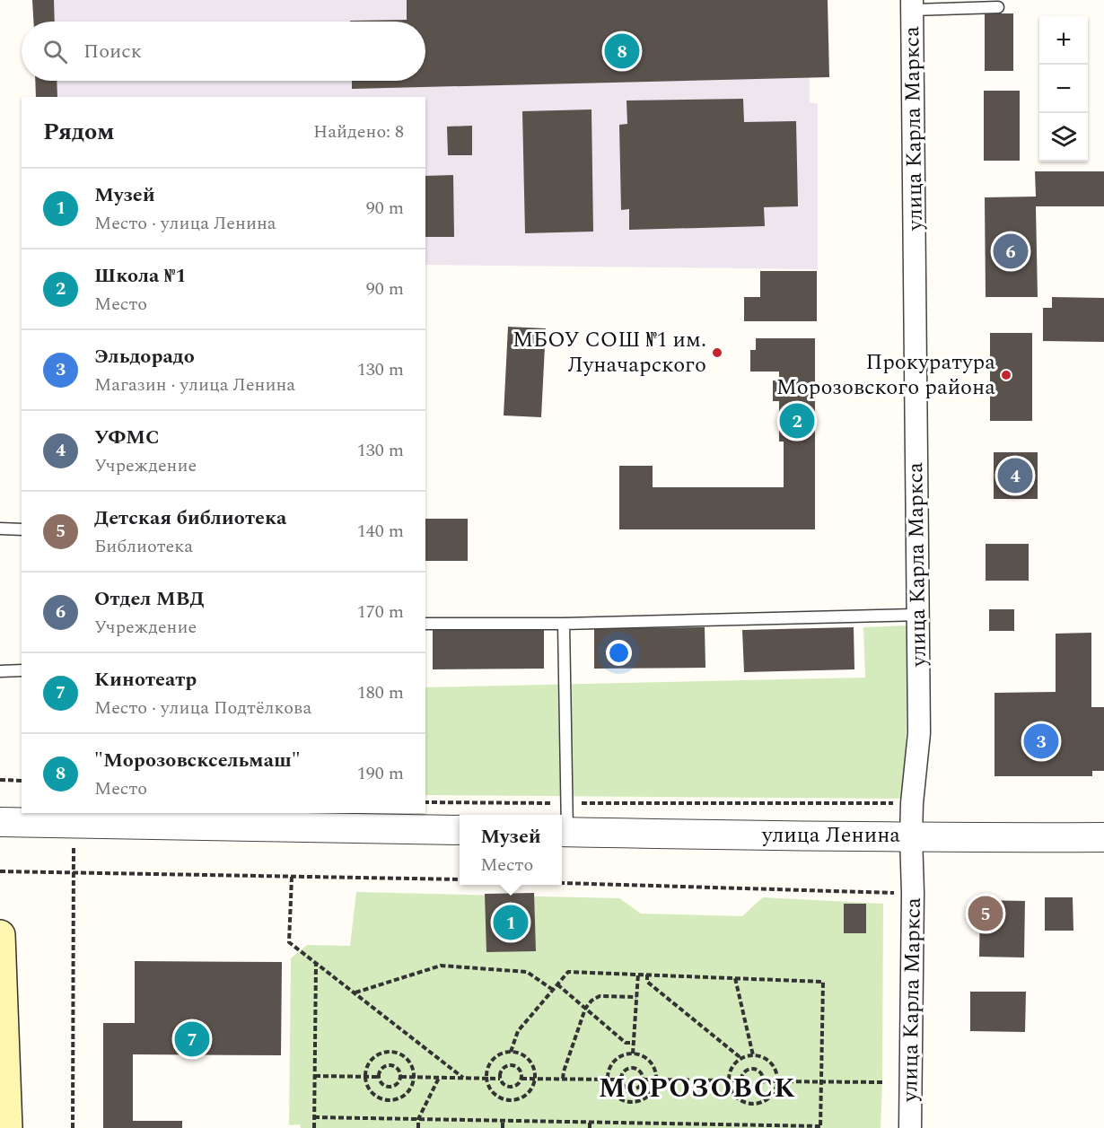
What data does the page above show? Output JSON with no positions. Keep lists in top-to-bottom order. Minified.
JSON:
{"streets":{"street":["улица Карла Маркса","улица Ленина"]},"crossings":[["улица Карла Маркса","улица Ленина"]],"districts":["МОРОЗОВСК"],"places":["МБОУ СОШ №1 им. Луначарского","Прокуратура Морозовского района"],"page":{"map_buttons":["+","−"],"search":"Поиск","pins":["8","6","2","4","3","5","1","7"],"heading":["Рядом","Найдено: 8"],"list":[{"mark":"1","name":"Музей","note":"Место · улица Ленина","value":"90 m"},{"mark":"2","name":"Школа №1","note":"Место","value":"90 m"},{"mark":"3","name":"Эльдорадо","note":"Магазин · улица Ленина","value":"130 m"},{"mark":"4","name":"УФМС","note":"Учреждение","value":"130 m"},{"mark":"5","name":"Детская библиотека","note":"Библиотека","value":"140 m"},{"mark":"6","name":"Отдел МВД","note":"Учреждение","value":"170 m"},{"mark":"7","name":"Кинотеатр","note":"Место · улица Подтёлкова","value":"180 m"},{"mark":"8","name":"\"Морозовсксельмаш\"","note":"Место","value":"190 m"}],"popup":["Музей","Место"]}}
